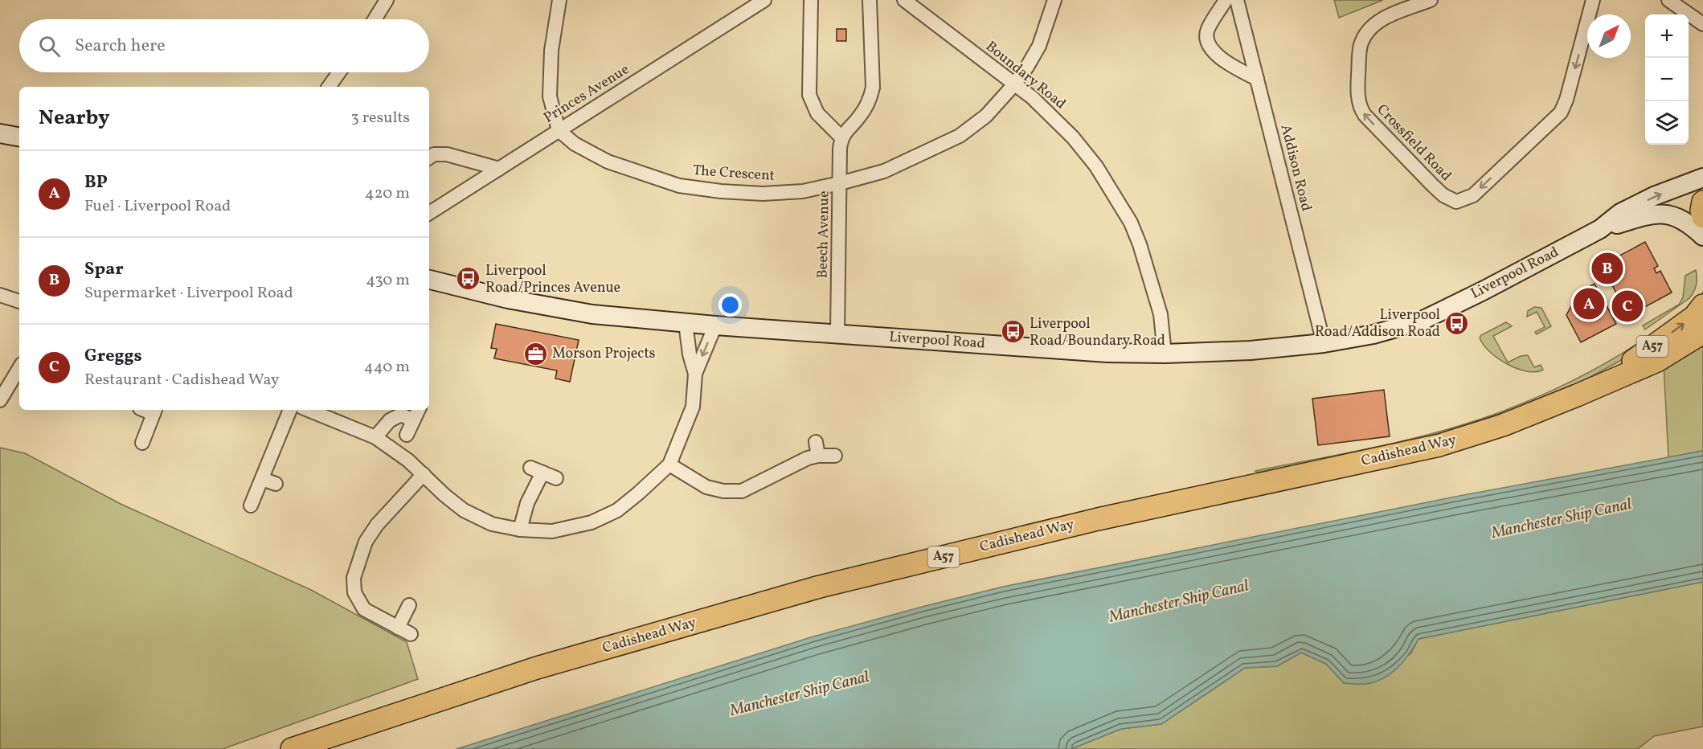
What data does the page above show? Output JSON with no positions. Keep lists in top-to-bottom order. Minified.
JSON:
{"streets":{"highway":["A57","Cadishead Way"],"main road":["Liverpool Road"],"street":["Boundary Road","Princes Avenue","Crossfield Road","Addison Road","The Crescent","Beech Avenue"]},"crossings":[["Boundary Road","The Crescent"],["Boundary Road","Liverpool Road"],["Princes Avenue","The Crescent"],["Addison Road","Liverpool Road"],["The Crescent","Beech Avenue"],["Beech Avenue","Liverpool Road"]],"water":["Manchester Ship Canal"],"places":{"bus stop":["Liverpool Road/Princes Avenue","Liverpool Road/Addison Road","Liverpool Road/Boundary Road"],"office":["Morson Projects"]},"north":"top right","page":{"map_buttons":["+","−"],"search":"Search here","heading":["Nearby","3 results"],"list":[{"mark":"A","name":"BP","note":"Fuel · Liverpool Road","value":"420 m"},{"mark":"B","name":"Spar","note":"Supermarket · Liverpool Road","value":"430 m"},{"mark":"C","name":"Greggs","note":"Restaurant · Cadishead Way","value":"440 m"}],"pins":["B","A","C"]}}
